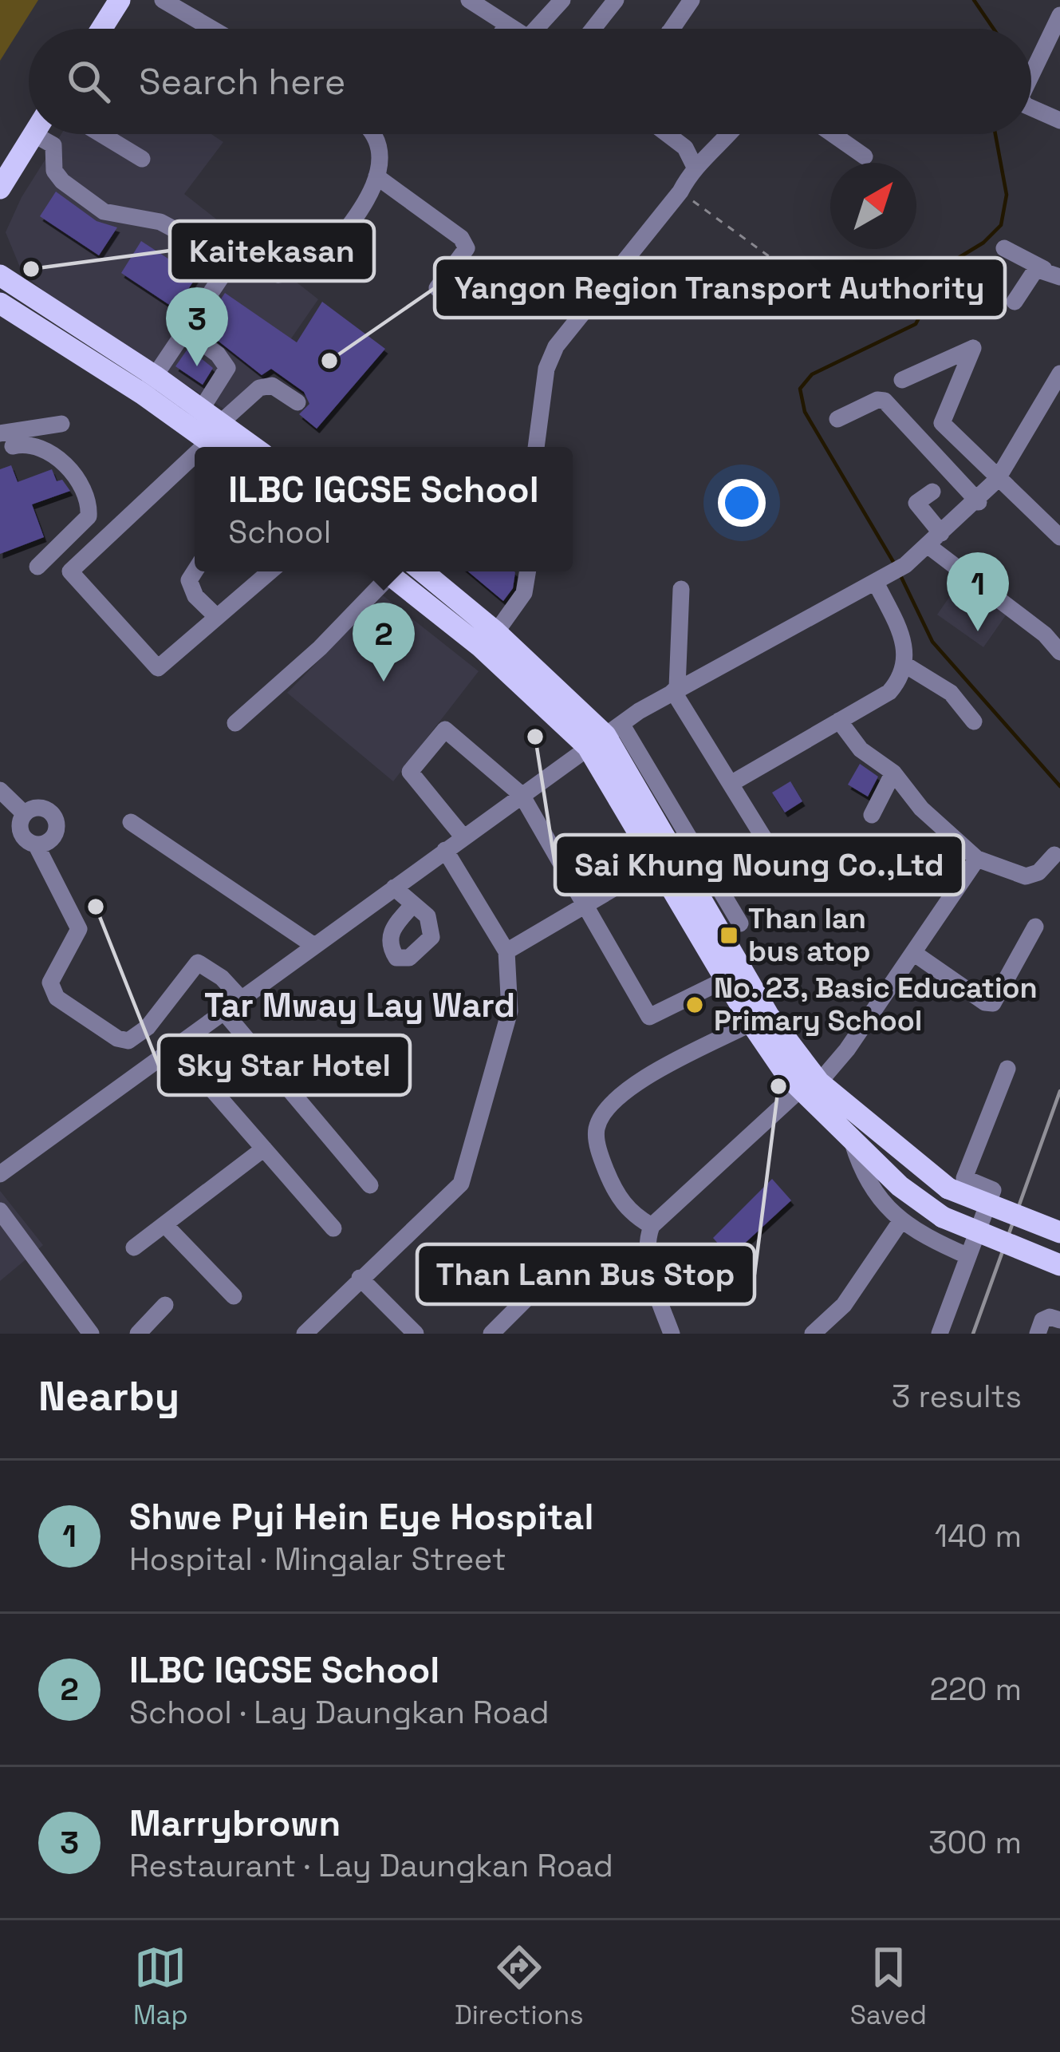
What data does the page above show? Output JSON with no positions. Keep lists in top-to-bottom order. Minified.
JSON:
{"districts":["Tar Mway Lay Ward"],"places":{"other":["Kaitekasan","Yangon Region Transport Authority","Sai Khung Noung Co.,Ltd","Sky Star Hotel","No. 23, Basic Education Primary School","Than Lann Bus Stop"],"transit":["Than lan bus atop"]},"north":"top right","page":{"search":"Search here","pins":["3","1","2"],"popup":["ILBC IGCSE School","School"],"heading":["Nearby","3 results"],"list":[{"mark":"1","name":"Shwe Pyi Hein Eye Hospital","note":"Hospital · Mingalar Street","value":"140 m"},{"mark":"2","name":"ILBC IGCSE School","note":"School · Lay Daungkan Road","value":"220 m"},{"mark":"3","name":"Marrybrown","note":"Restaurant · Lay Daungkan Road","value":"300 m"}],"nav":["Map","Directions","Saved"]}}
